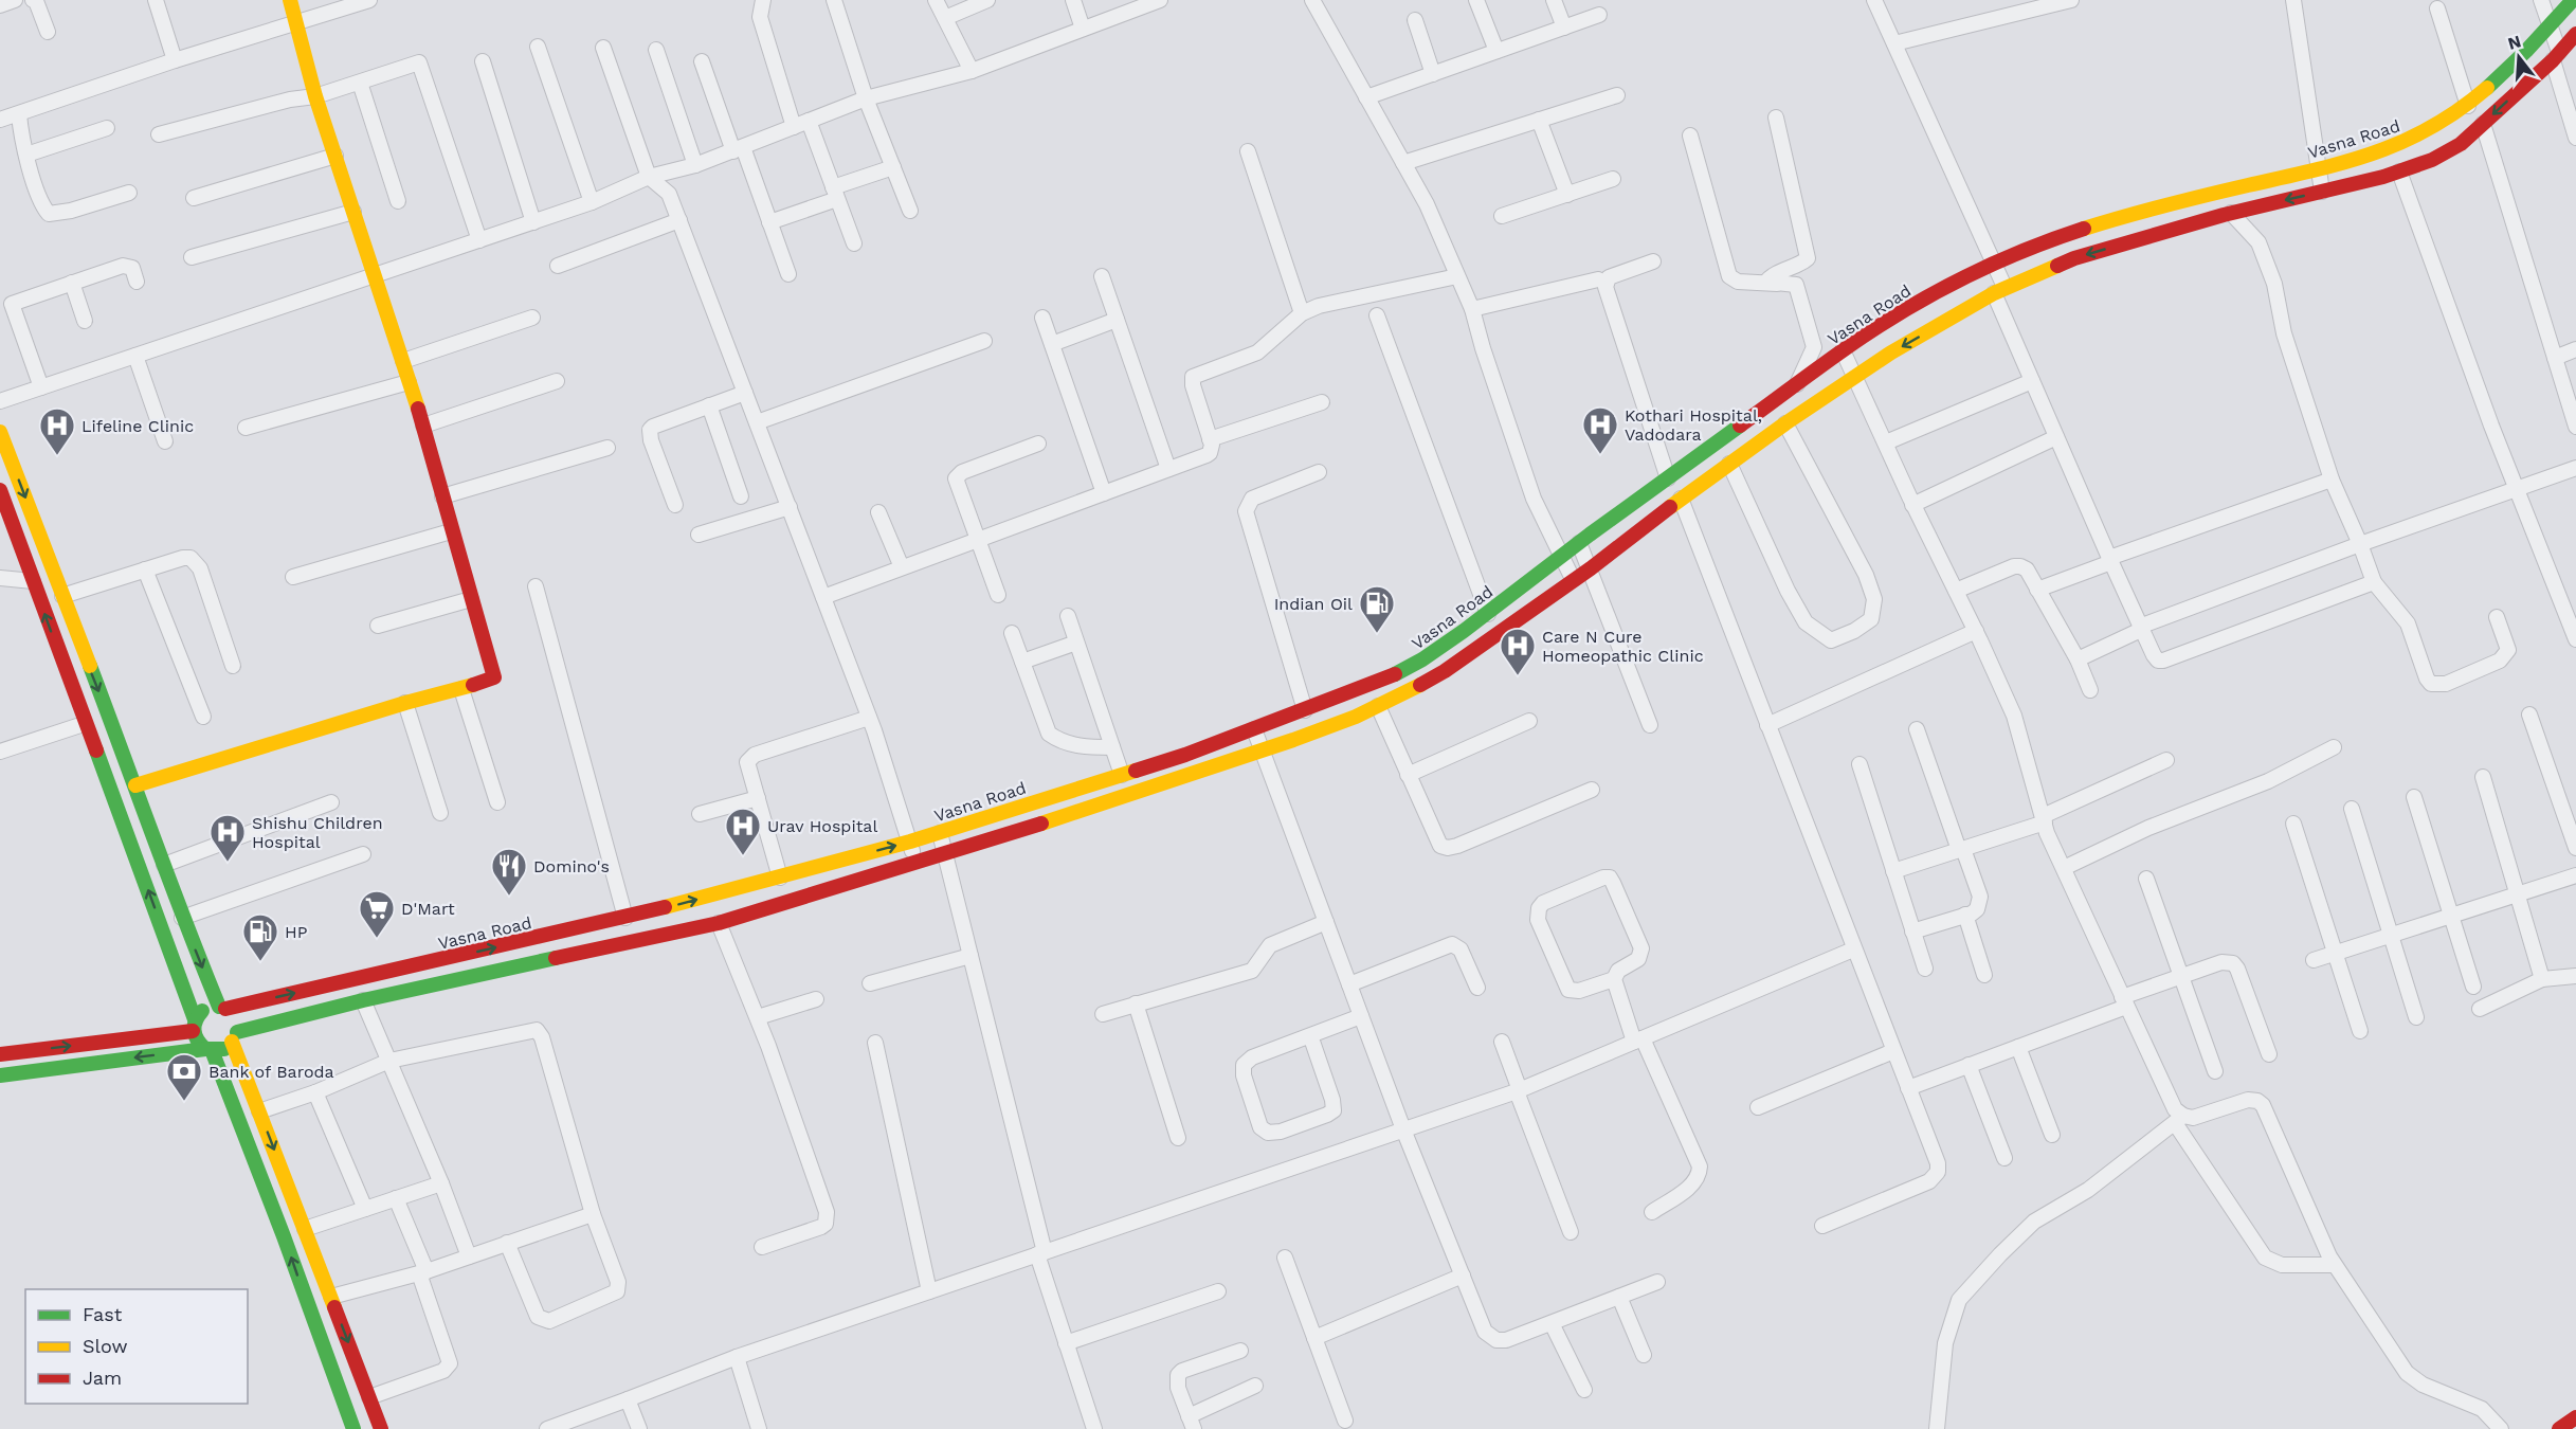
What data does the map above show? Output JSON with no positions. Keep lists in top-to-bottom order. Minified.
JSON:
{"streets":{"main road":["Vasna Road"]},"places":{"hospital":["Kothari Hospital, Vadodara","Lifeline Clinic","Care N Cure Homeopathic Clinic","Urav Hospital","Shishu Children Hospital"],"fuel station":["Indian Oil","HP"],"restaurant":["Domino's"],"supermarket":["D'Mart"],"bank":["Bank of Baroda"]},"legend":["Fast","Slow","Jam"],"north":"top"}
